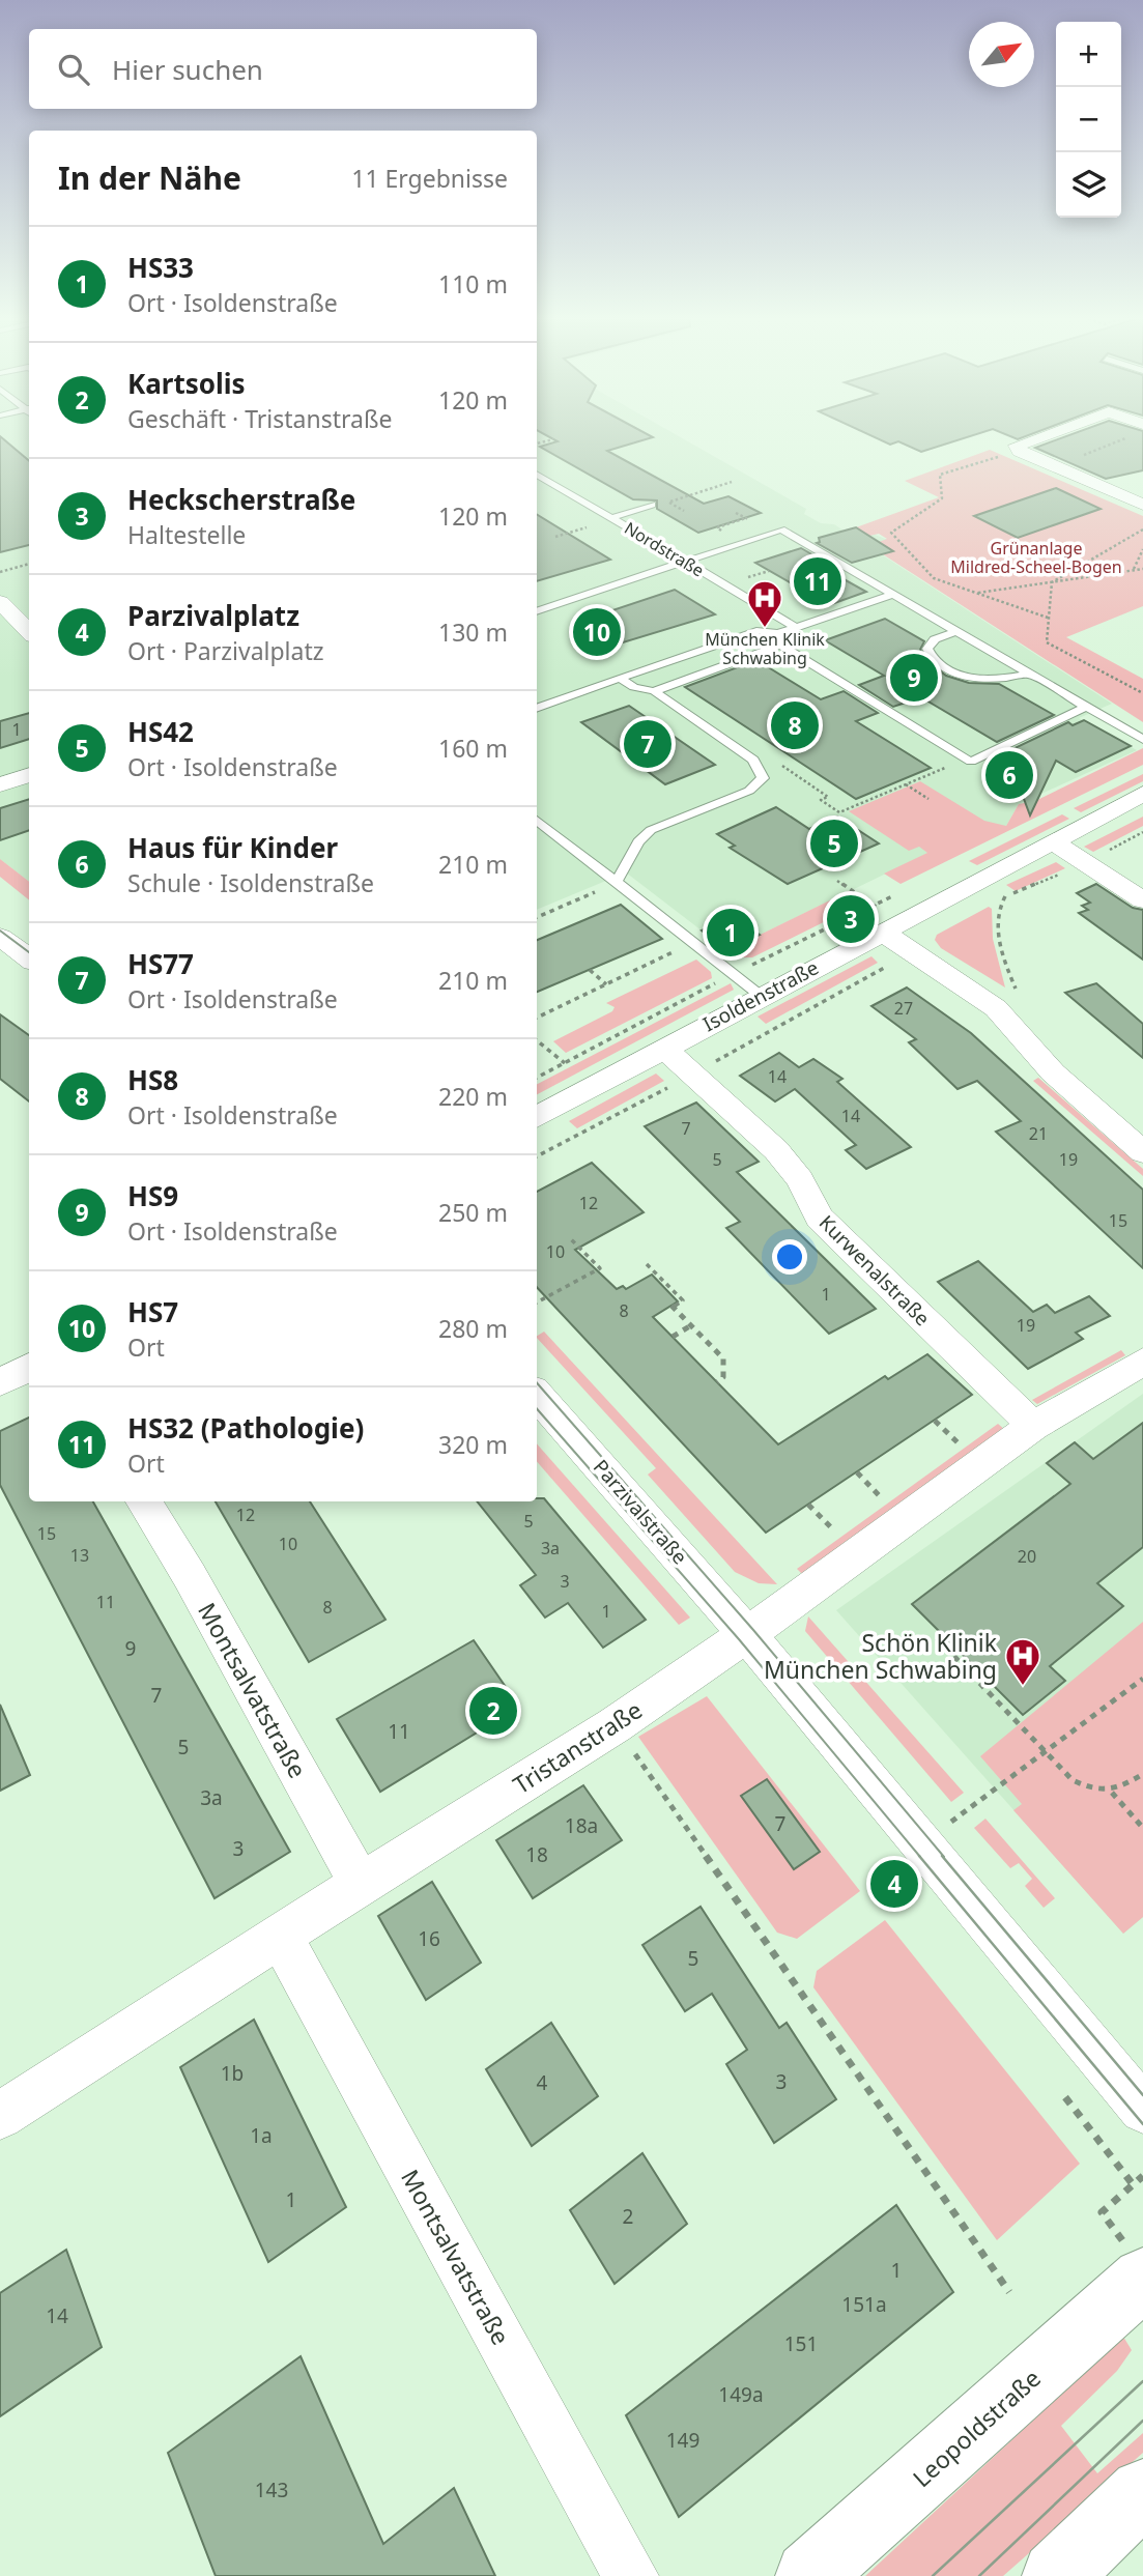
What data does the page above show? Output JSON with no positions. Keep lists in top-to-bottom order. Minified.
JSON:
{"streets":{"main road":["Leopoldstraße"],"street":["Isoldenstraße","Kurwenalstraße","Parzivalstraße","Montsalvatstraße","Tristanstraße"],"lane":["Nordstraße"]},"crossings":[["Isoldenstraße","Kurwenalstraße"],["Kurwenalstraße","Tristanstraße"],["Parzivalstraße","Tristanstraße"],["Montsalvatstraße","Tristanstraße"]],"parks":["Grünanlage Mildred-Scheel-Bogen"],"places":{"hospital":["München Klinik Schwabing","Schön Klinik München Schwabing"]},"house_numbers":["1","27","14","14","7","21","5","19","12","15","10","1","8","19","12","5","15","10","3a","13","20","3","11","8","1","9","7","11","5","3a","7","18a","3","18","16","5","1b","3","4","1a","1","2","1","151a","14","151","149a","149","143"],"north":"top right","page":{"map_buttons":["+","−"],"search":"Hier suchen","heading":["In der Nähe","11 Ergebnisse"],"list":[{"mark":"1","name":"HS33","note":"Ort · Isoldenstraße","value":"110 m"},{"mark":"2","name":"Kartsolis","note":"Geschäft · Tristanstraße","value":"120 m"},{"mark":"3","name":"Heckscherstraße","note":"Haltestelle","value":"120 m"},{"mark":"4","name":"Parzivalplatz","note":"Ort · Parzivalplatz","value":"130 m"},{"mark":"5","name":"HS42","note":"Ort · Isoldenstraße","value":"160 m"},{"mark":"6","name":"Haus für Kinder","note":"Schule · Isoldenstraße","value":"210 m"},{"mark":"7","name":"HS77","note":"Ort · Isoldenstraße","value":"210 m"},{"mark":"8","name":"HS8","note":"Ort · Isoldenstraße","value":"220 m"},{"mark":"9","name":"HS9","note":"Ort · Isoldenstraße","value":"250 m"},{"mark":"10","name":"HS7","note":"Ort","value":"280 m"},{"mark":"11","name":"HS32 (Pathologie)","note":"Ort","value":"320 m"}],"pins":["11","10","9","8","7","6","5","3","1","2","4"]}}
